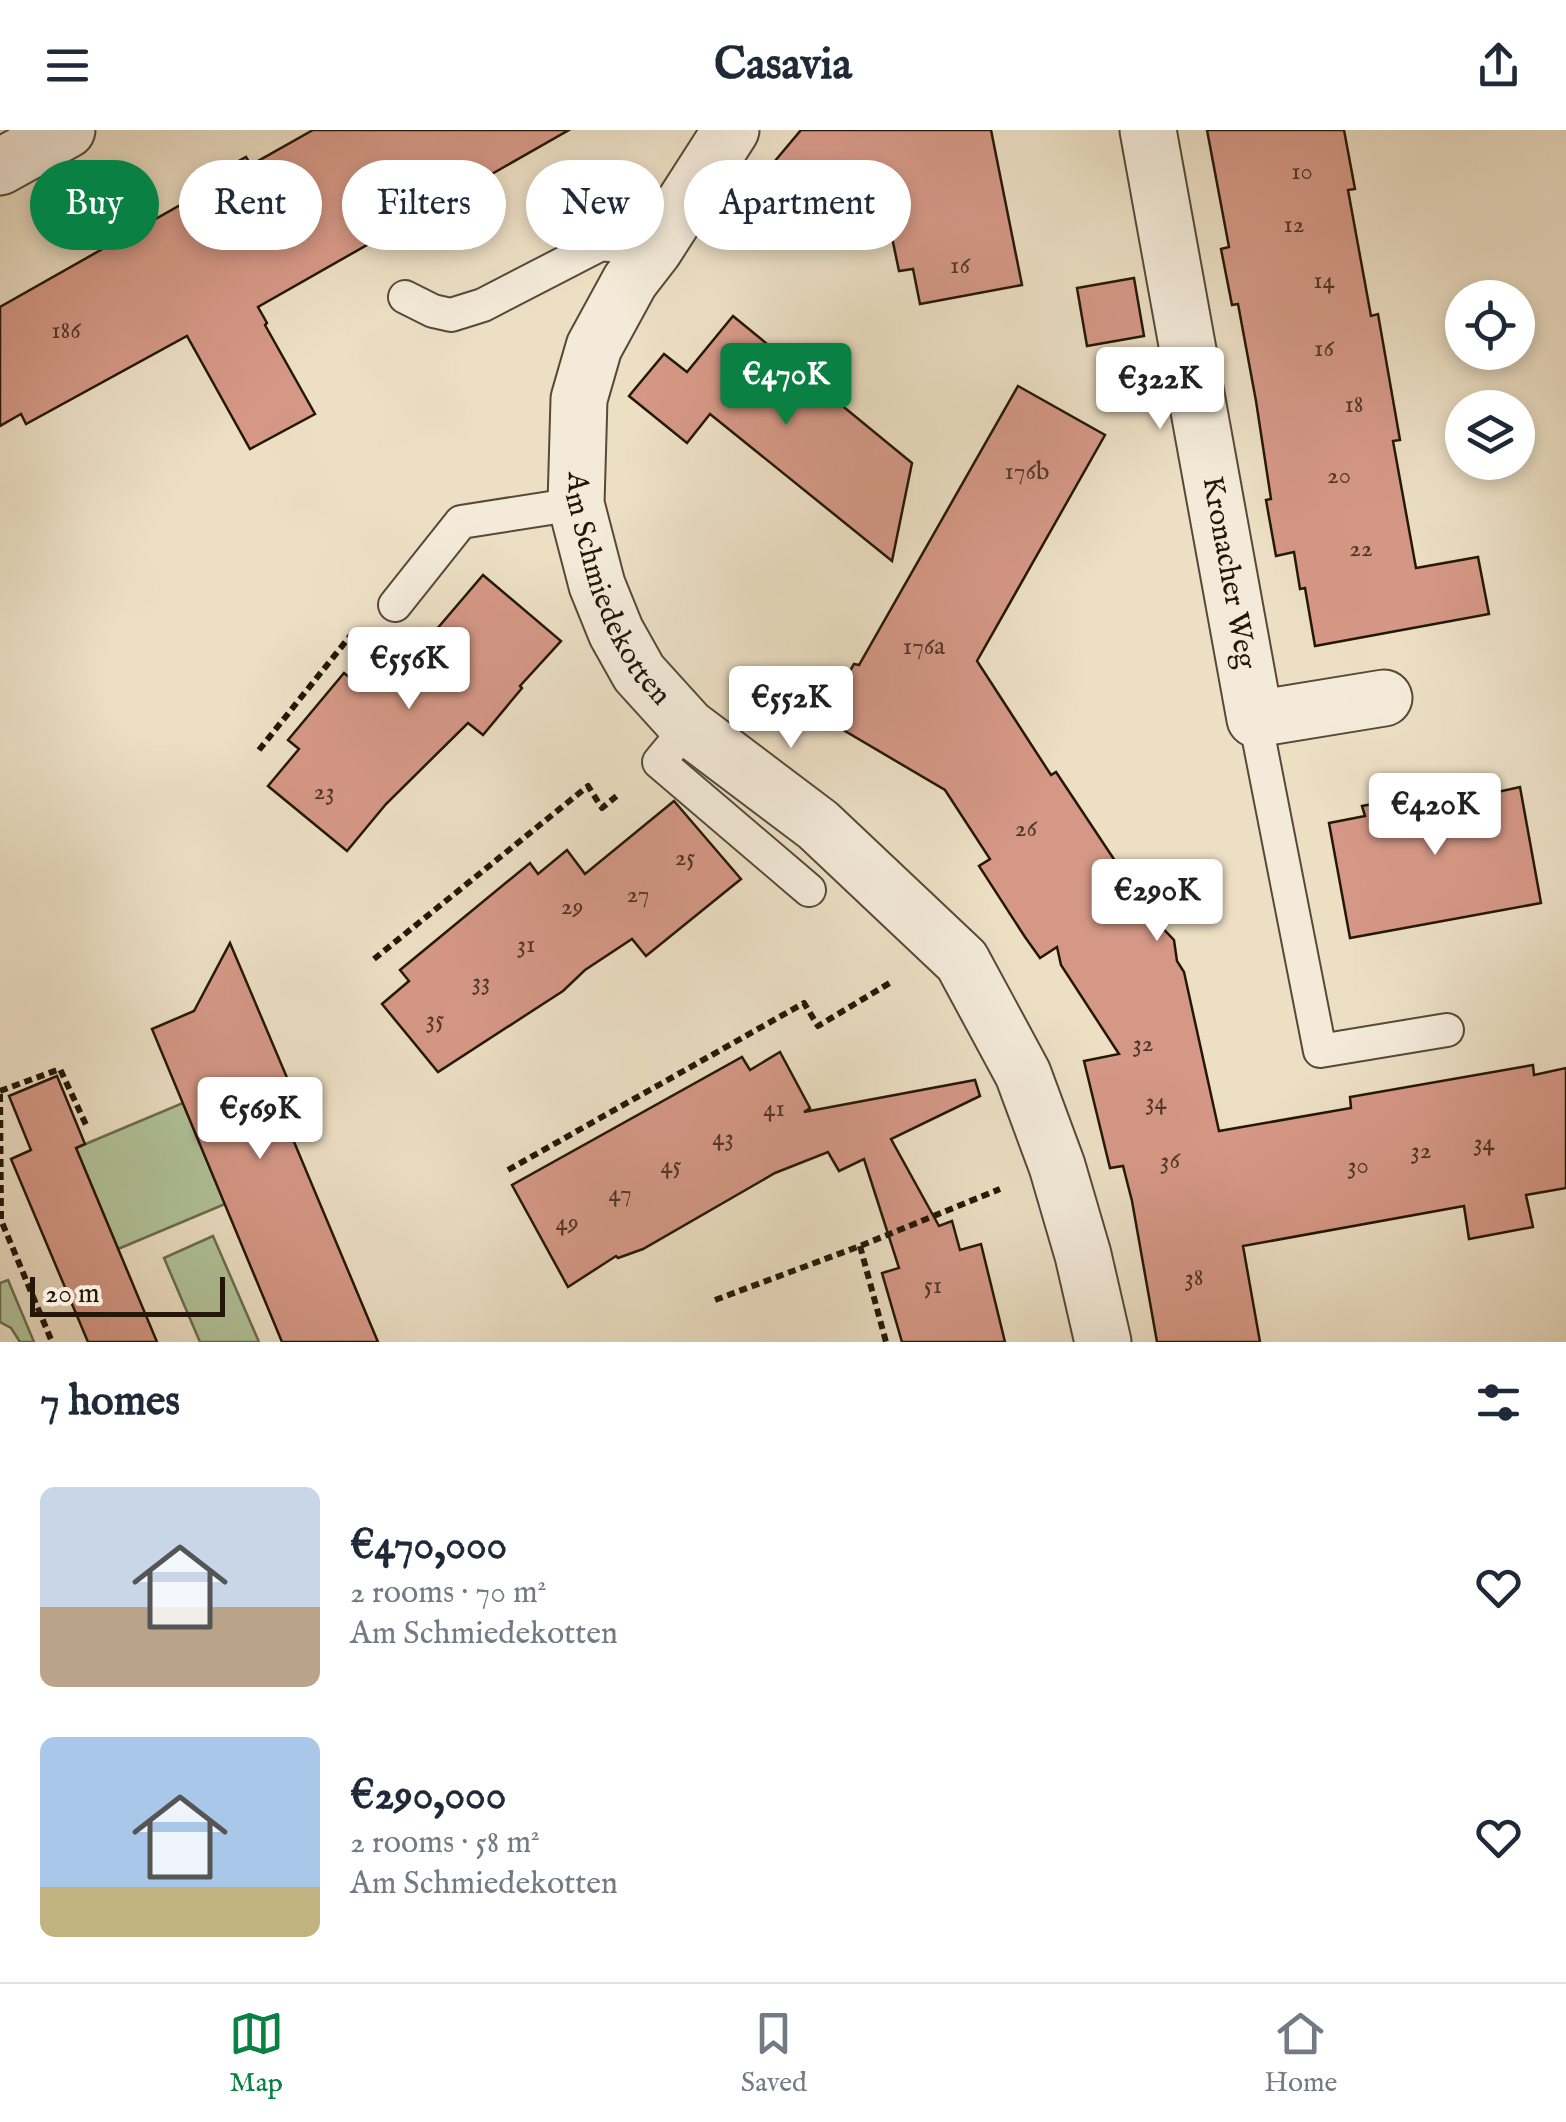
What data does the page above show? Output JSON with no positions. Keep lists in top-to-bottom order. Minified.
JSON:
{"streets":{"street":["Kronacher Weg","Am Schmiedekotten"]},"house_numbers":["10","12","16","14","186","16","18","176b","20","22","176a","23","26","25","27","29","31","33","35","32","34","41","43","34","32","36","45","30","47","49","38","51"],"scale_bar":"20 m","page":{"header":"Casavia","chip":["Buy","Rent","Filters","New","Apartment"],"price":["€470K","€322K","€556K","€552K","€420K","€290K","€569K"],"scale":"20 m","heading":"7 homes","list":[{"name":"€470,000","note":"2 rooms · 70 m² · Am Schmiedekotten"},{"name":"€290,000","note":"2 rooms · 58 m² · Am Schmiedekotten"}],"tabs":["Map","Saved","Home"]}}
